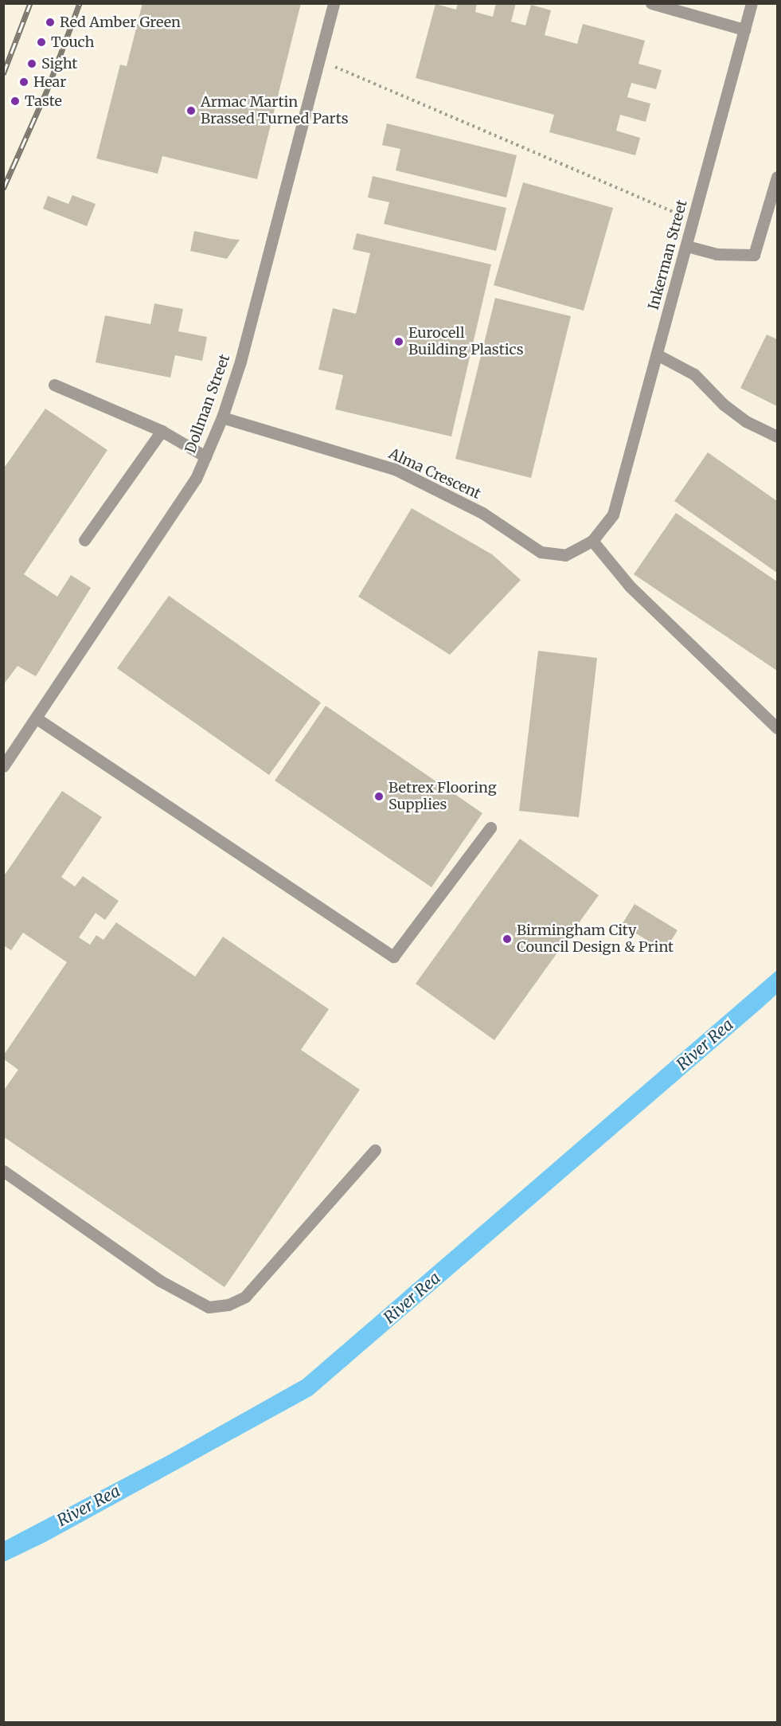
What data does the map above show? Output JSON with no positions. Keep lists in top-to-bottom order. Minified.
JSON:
{"streets":{"street":["Inkerman Street","Dollman Street","Alma Crescent"]},"crossings":[["Inkerman Street","Alma Crescent"],["Dollman Street","Alma Crescent"]],"water":["River Rea"],"places":["Red Amber Green","Touch","Sight","Hear","Taste","Armac Martin Brassed Turned Parts","Eurocell Building Plastics","Betrex Flooring Supplies","Birmingham City Council Design & Print"]}
